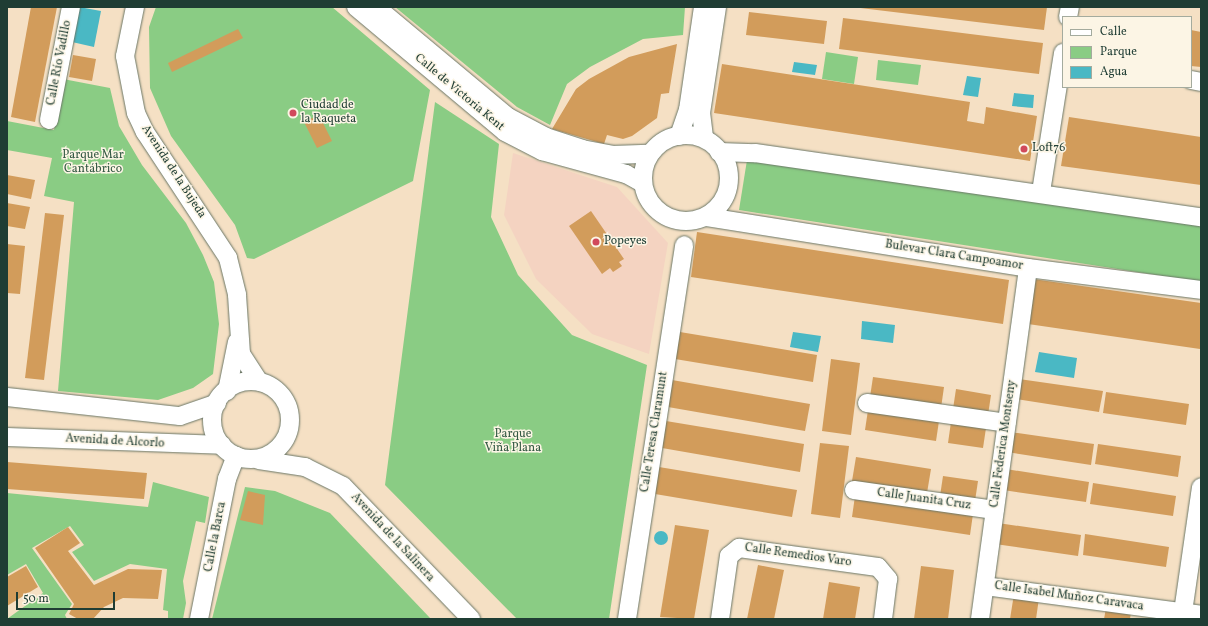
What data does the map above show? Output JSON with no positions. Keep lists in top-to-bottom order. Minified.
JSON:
{"streets":{"street":["Calle Río Vadillo","Calle de Victoria Kent","Avenida de la Bujeda","Bulevar Clara Campoamor","Calle Teresa Claramunt","Avenida de Alcorlo","Calle Federica Montseny","Calle Juanita Cruz","Calle la Barca","Avenida de la Salinera","Calle Remedios Varo","Calle Isabel Muñoz Caravaca"]},"crossings":[["Calle de Victoria Kent","Bulevar Clara Campoamor"],["Calle de Victoria Kent","Calle Teresa Claramunt"],["Avenida de la Bujeda","Avenida de Alcorlo"],["Avenida de la Bujeda","Calle la Barca"],["Avenida de la Bujeda","Avenida de la Salinera"],["Bulevar Clara Campoamor","Calle Teresa Claramunt"],["Bulevar Clara Campoamor","Calle Federica Montseny"],["Avenida de Alcorlo","Calle la Barca"],["Avenida de Alcorlo","Avenida de la Salinera"],["Calle Federica Montseny","Calle Juanita Cruz"],["Calle Federica Montseny","Calle Isabel Muñoz Caravaca"],["Calle la Barca","Avenida de la Salinera"]],"parks":["Parque Mar Cantábrico","Parque Viña Plana"],"places":["Ciudad de la Raqueta","Loft76","Popeyes"],"legend":["Calle","Parque","Agua"],"scale_bar":"50 m"}
